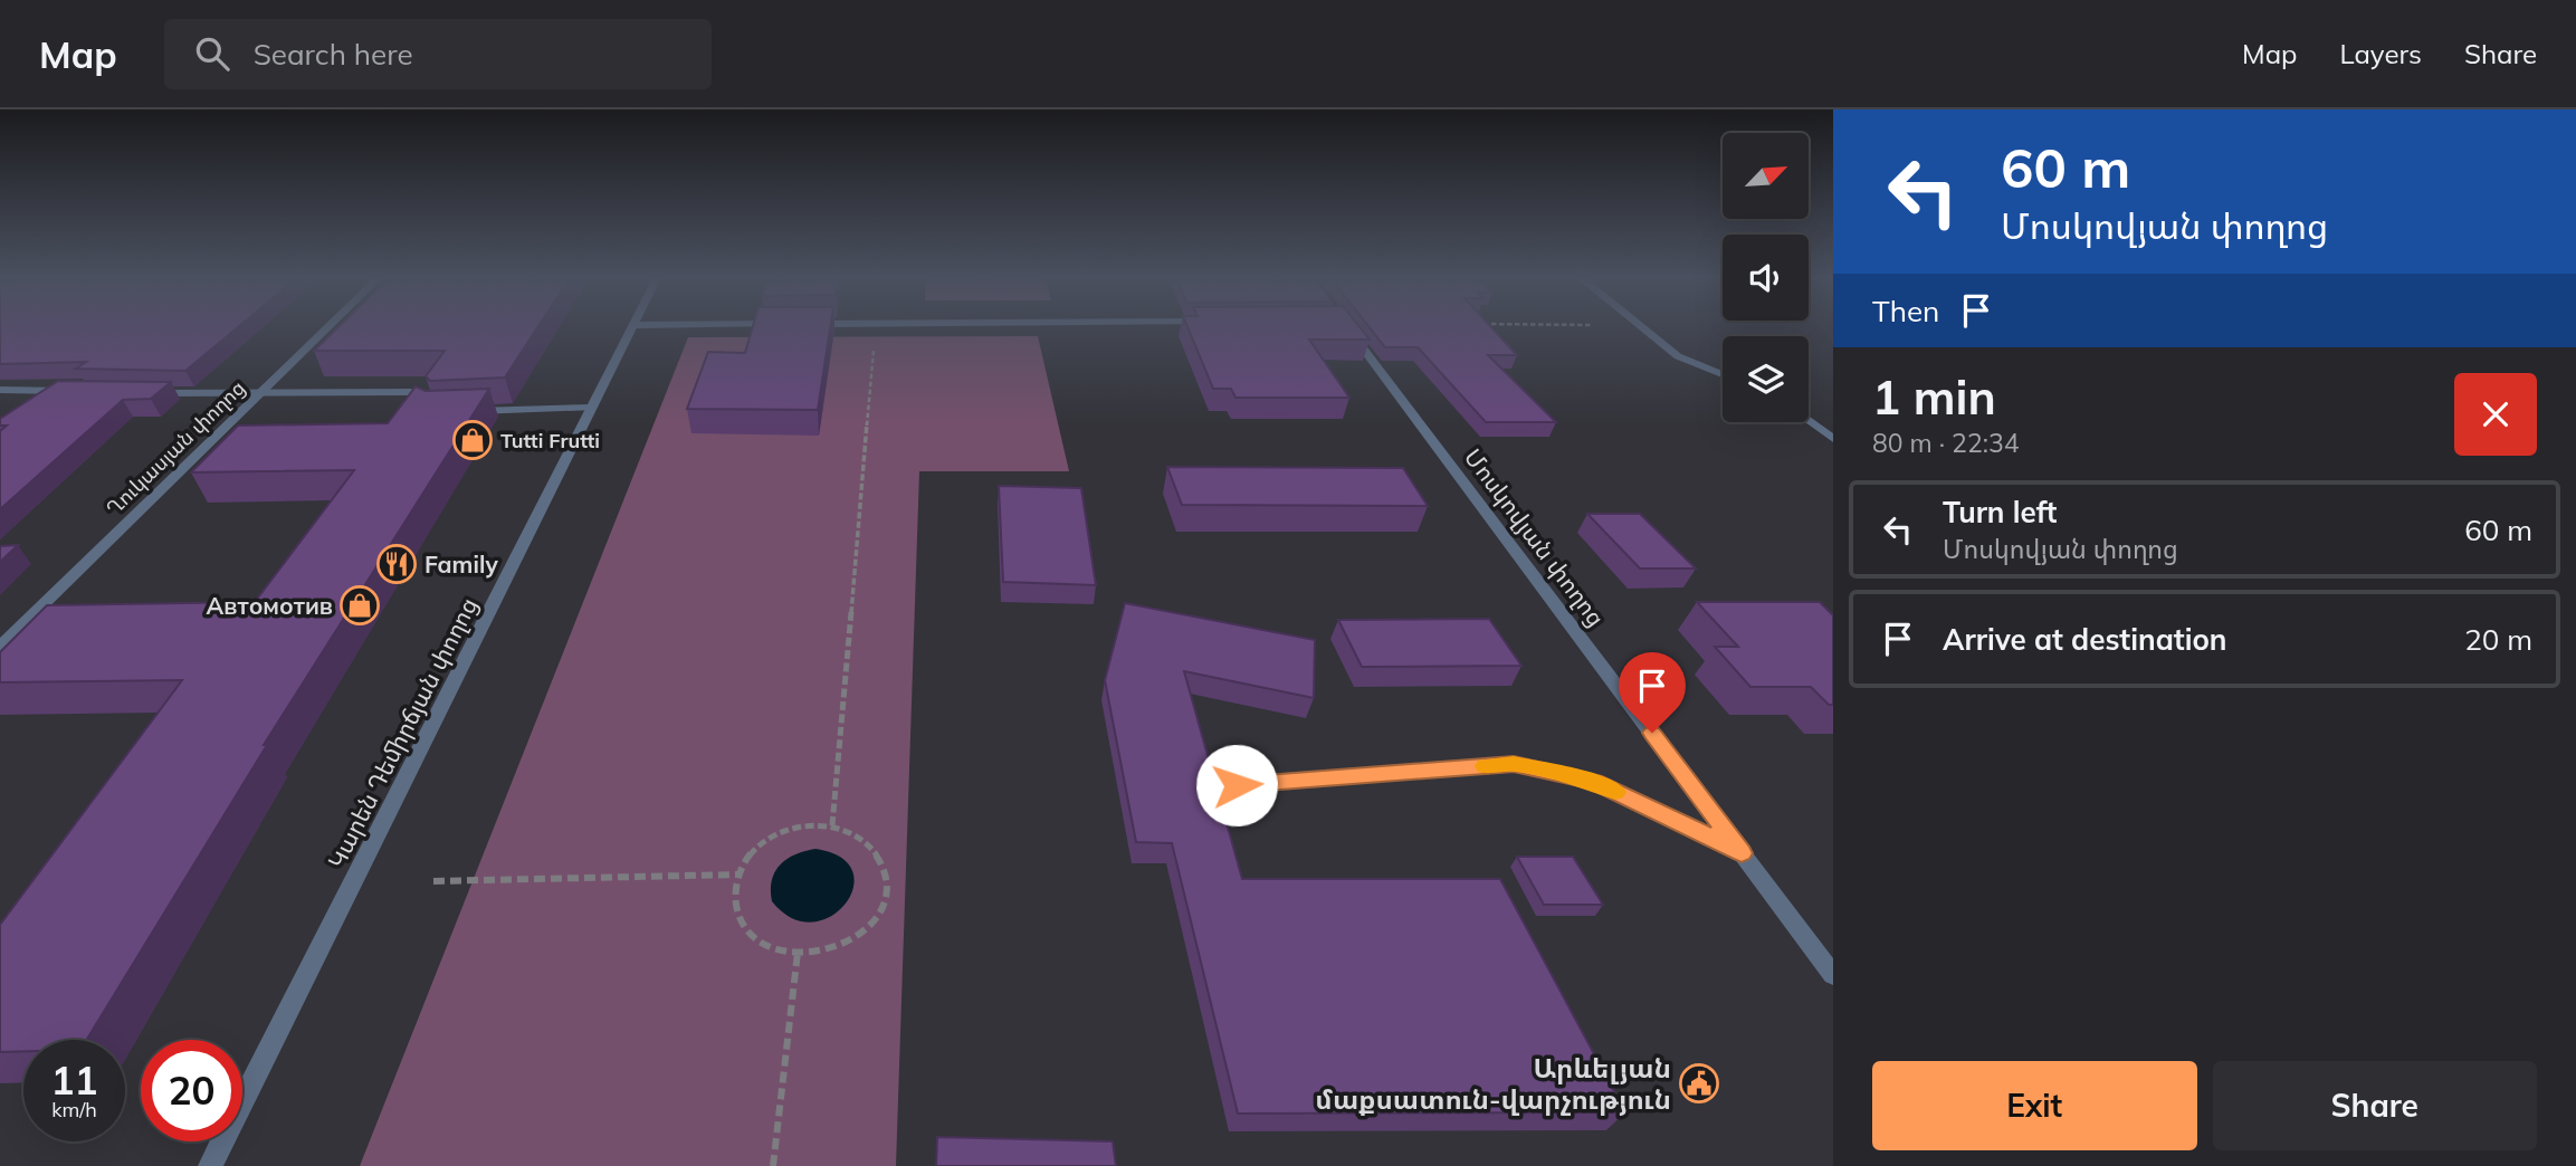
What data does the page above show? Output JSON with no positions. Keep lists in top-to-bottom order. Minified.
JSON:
{"streets":{"street":["Ղուկասյան փողոց","Մոսկովյան փողոց","Կարեն Դեմիրճյան փողոց"]},"places":{"shop":["Tutti Frutti","Автомотив"],"restaurant":["Family"],"public building":["Արևելյան մաքսատուն-վարչություն"]},"north":"top right","page":{"header":"Map","search":"Search here","nav":["Map","Layers","Share"],"turn":["60 m","Մոսկովյան փողոց"],"then":"Then","heading":["1 min","80 m · 22:34"],"list":[{"name":"Turn left","note":"Մոսկովյան փողոց","value":"60 m"},{"name":"Arrive at destination","value":"20 m"}],"speed":"11 km/h","limit":"20","buttons":["Exit","Share"]}}
